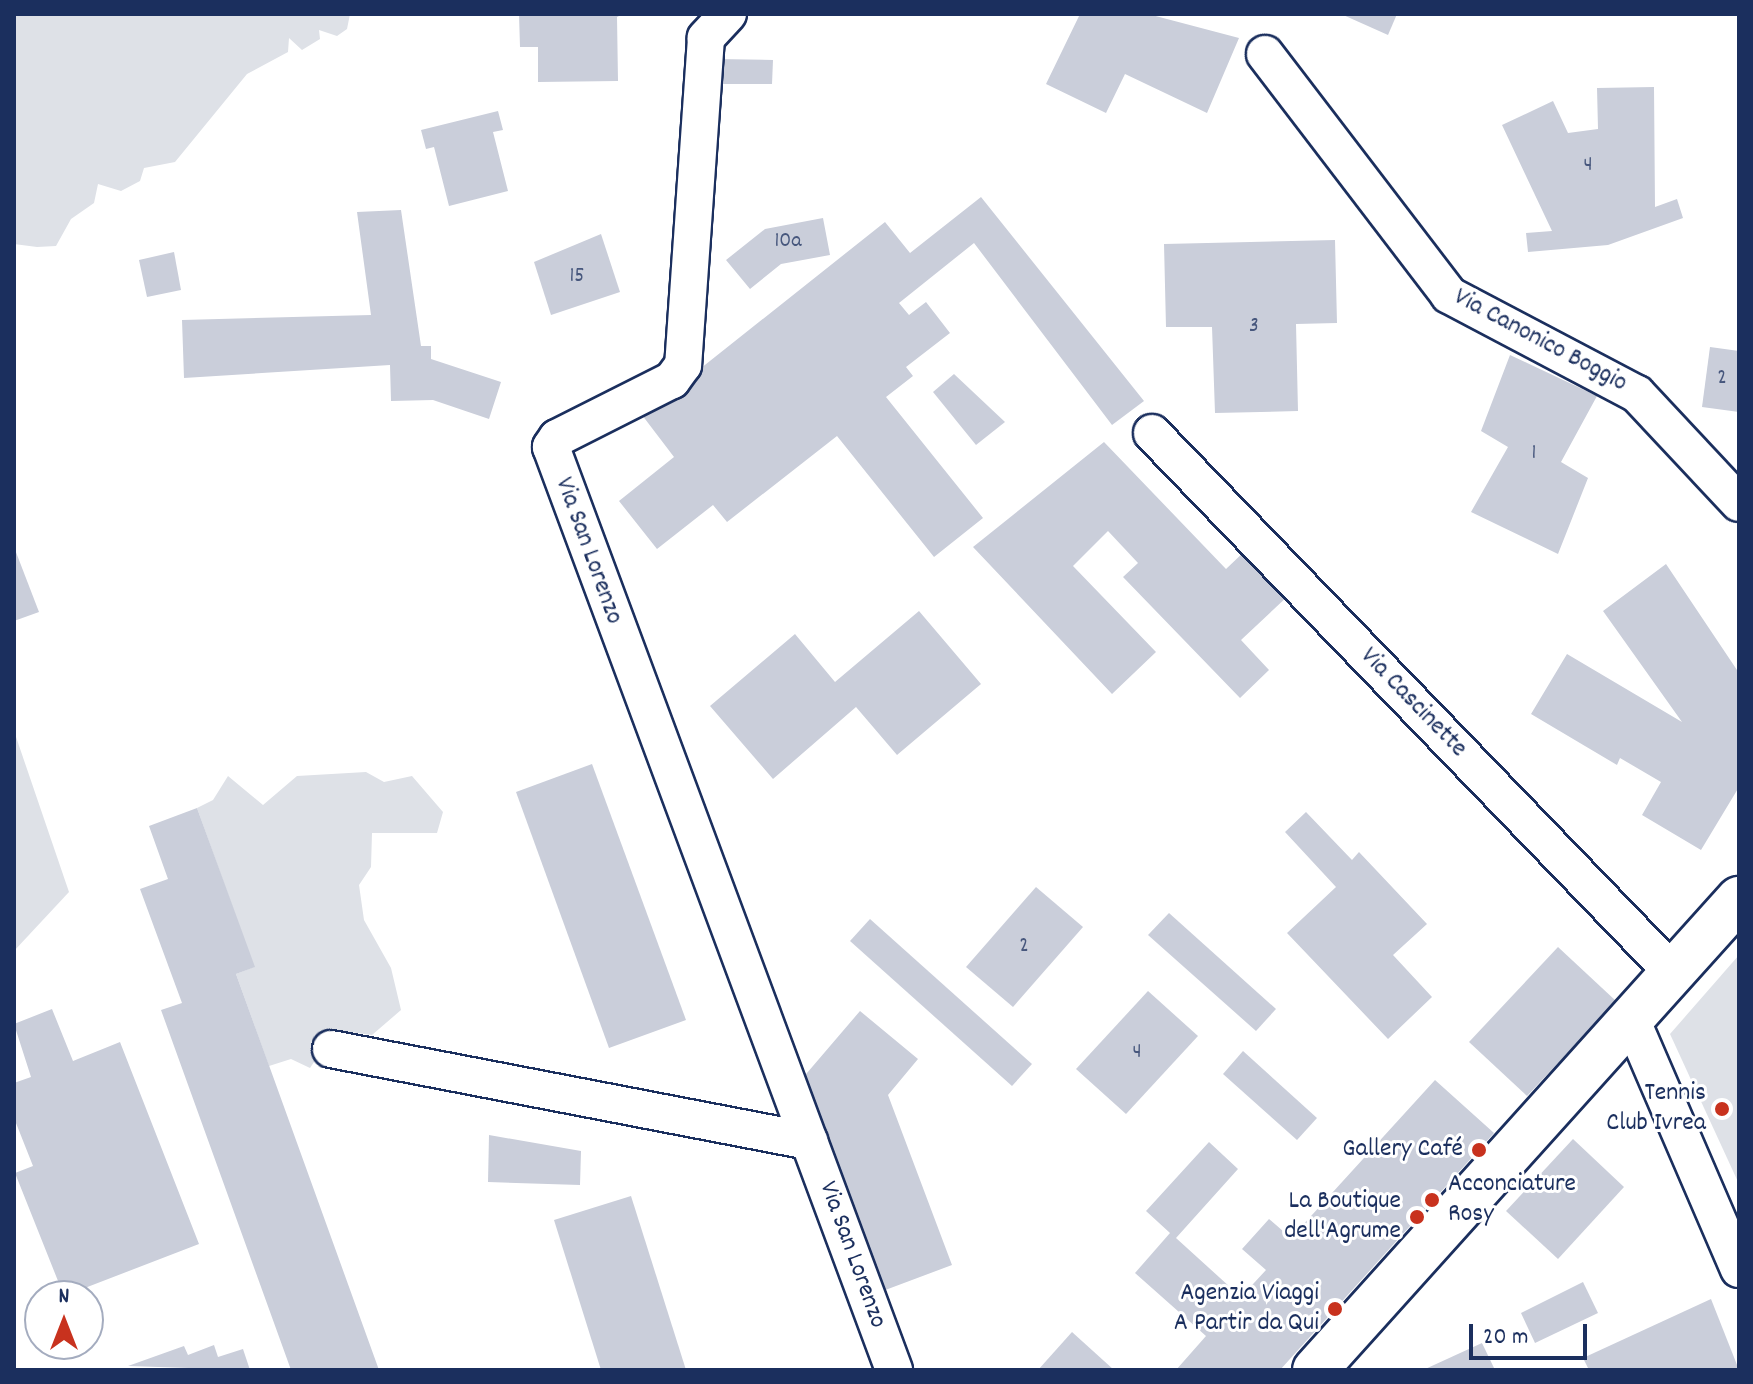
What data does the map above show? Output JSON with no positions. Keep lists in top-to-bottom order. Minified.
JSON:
{"streets":{"street":["Via Canonico Boggio","Via San Lorenzo","Via Cascinette"]},"places":["Tennis Club Ivrea","Gallery Café","Acconciature Rosy","La Boutique dell'Agrume","Agenzia Viaggi A Partir da Qui"],"house_numbers":["4","10a","15","3","2","1","2","4"],"scale_bar":"20 m","north":"top"}
